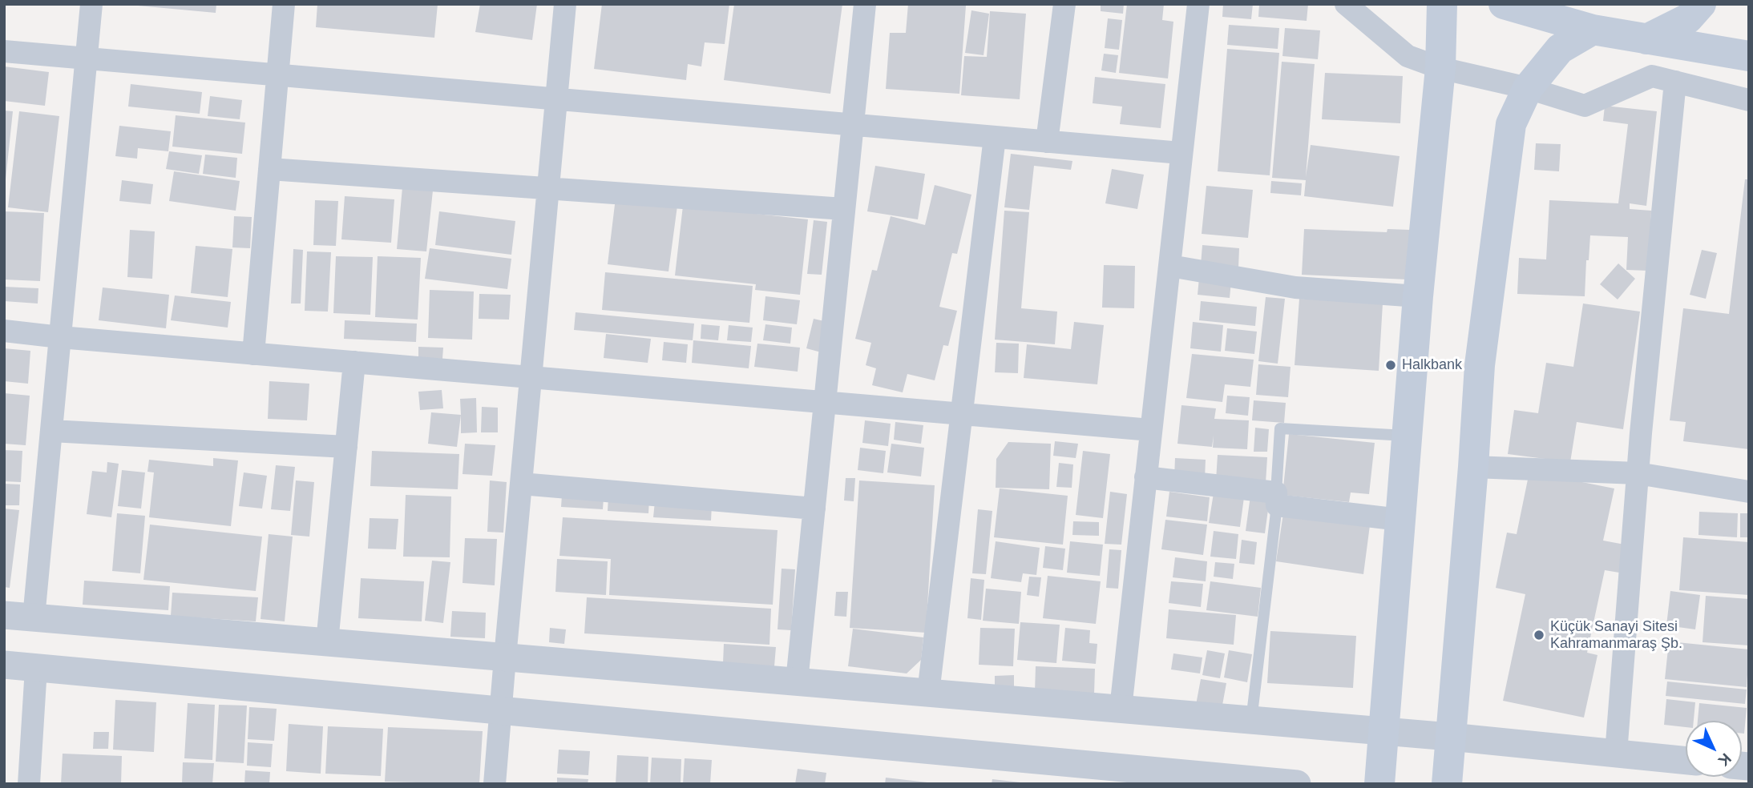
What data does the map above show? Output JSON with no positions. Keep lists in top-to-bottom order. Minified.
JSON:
{"places":["Halkbank","Küçük Sanayi Sitesi Kahramanmaraş Şb."],"north":"bottom right"}
